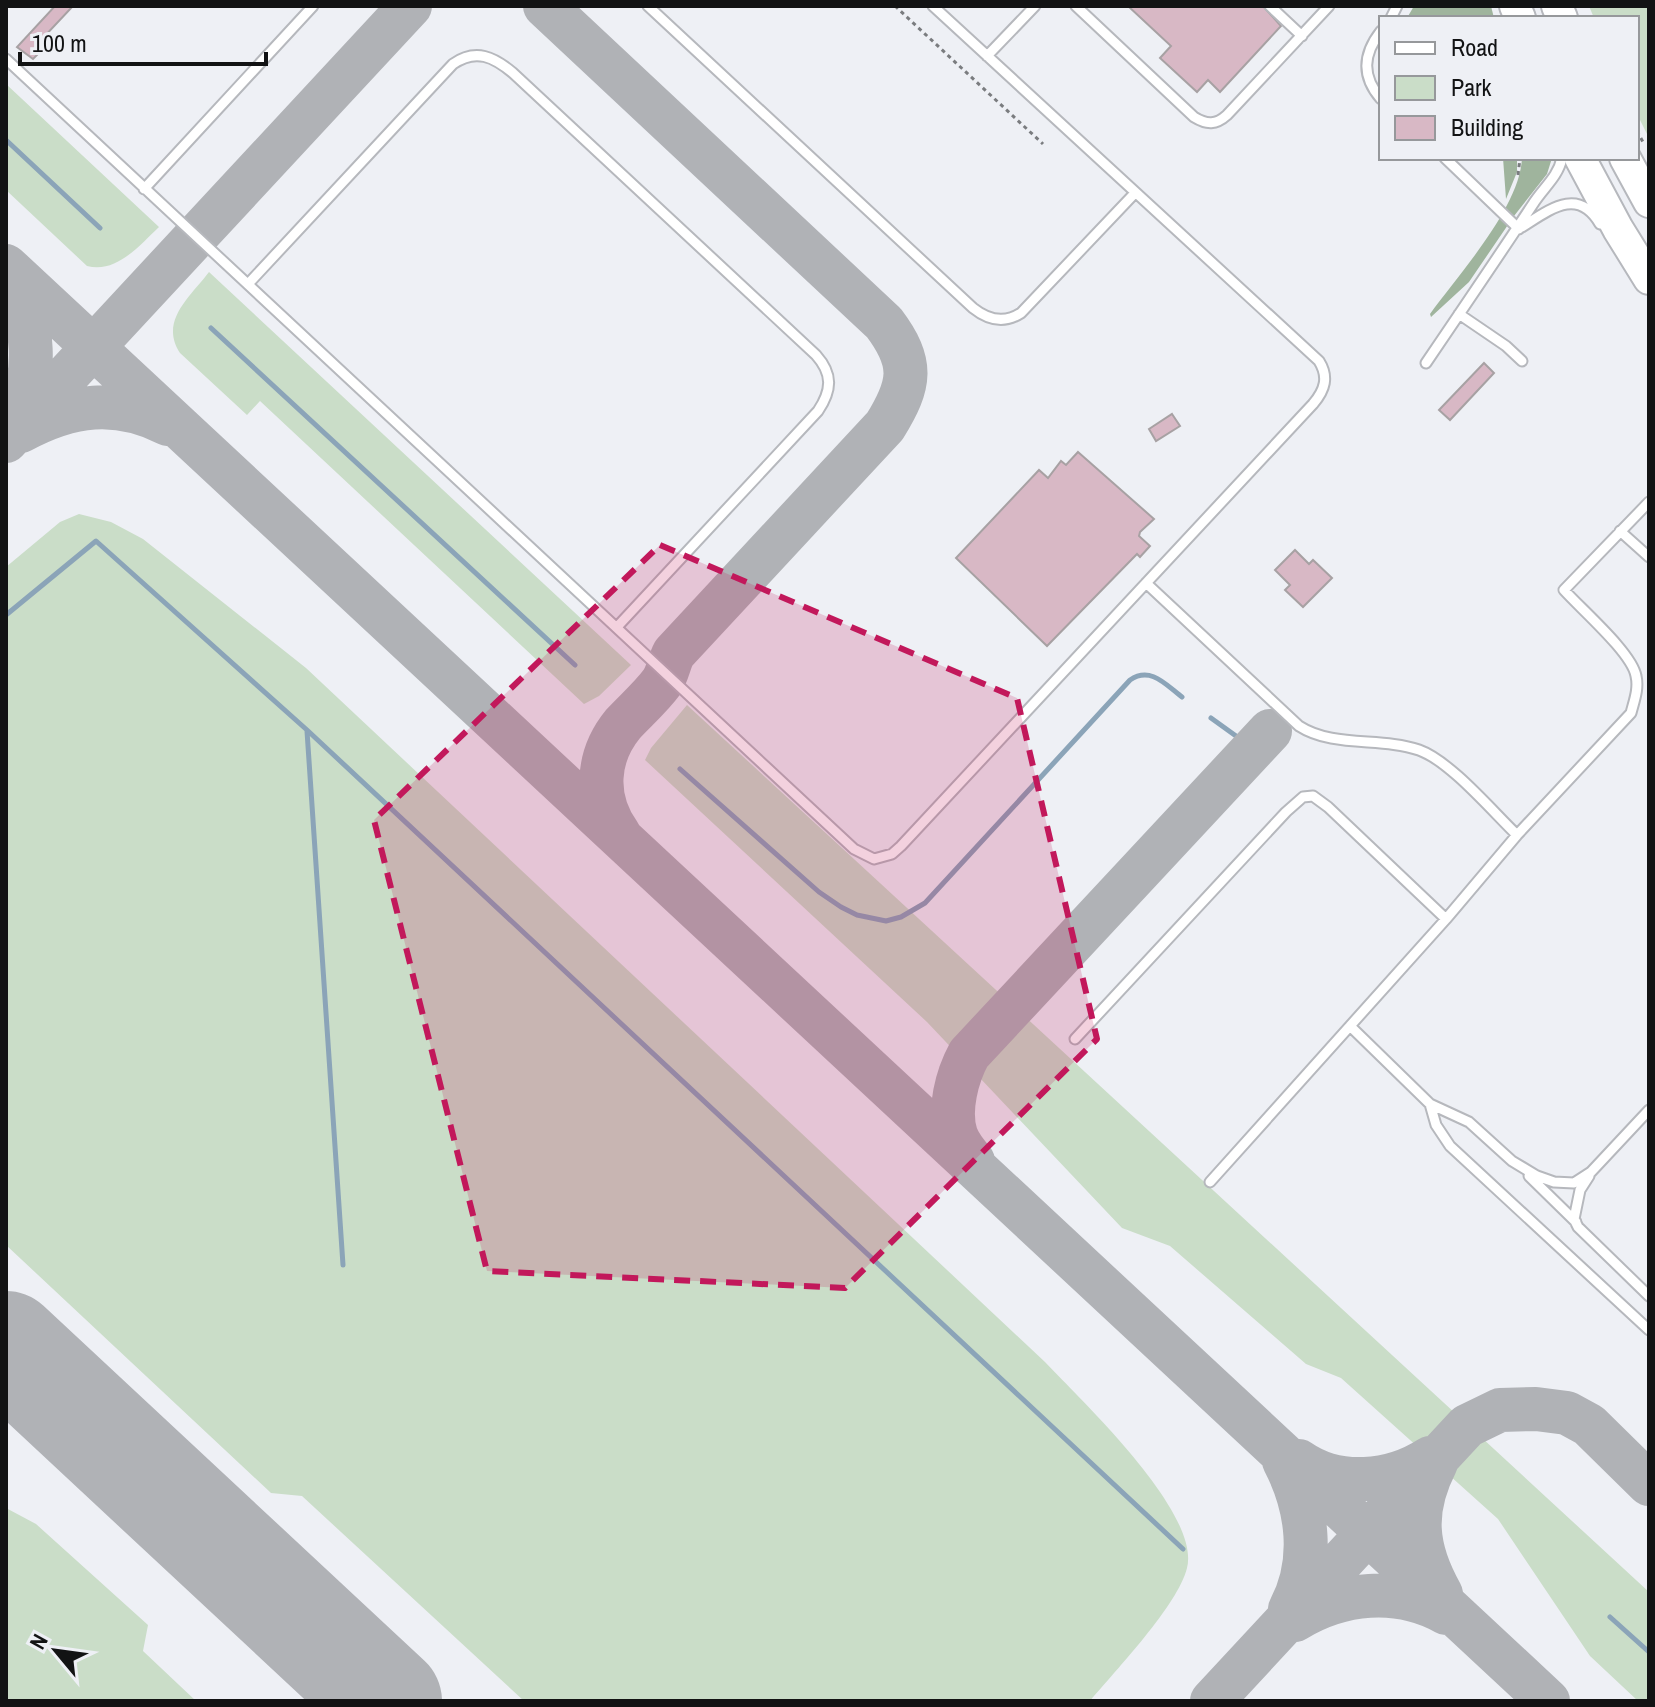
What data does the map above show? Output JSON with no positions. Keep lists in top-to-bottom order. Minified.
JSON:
{"legend":["Road","Park","Building"],"scale_bar":"100 m","north":"top left"}
